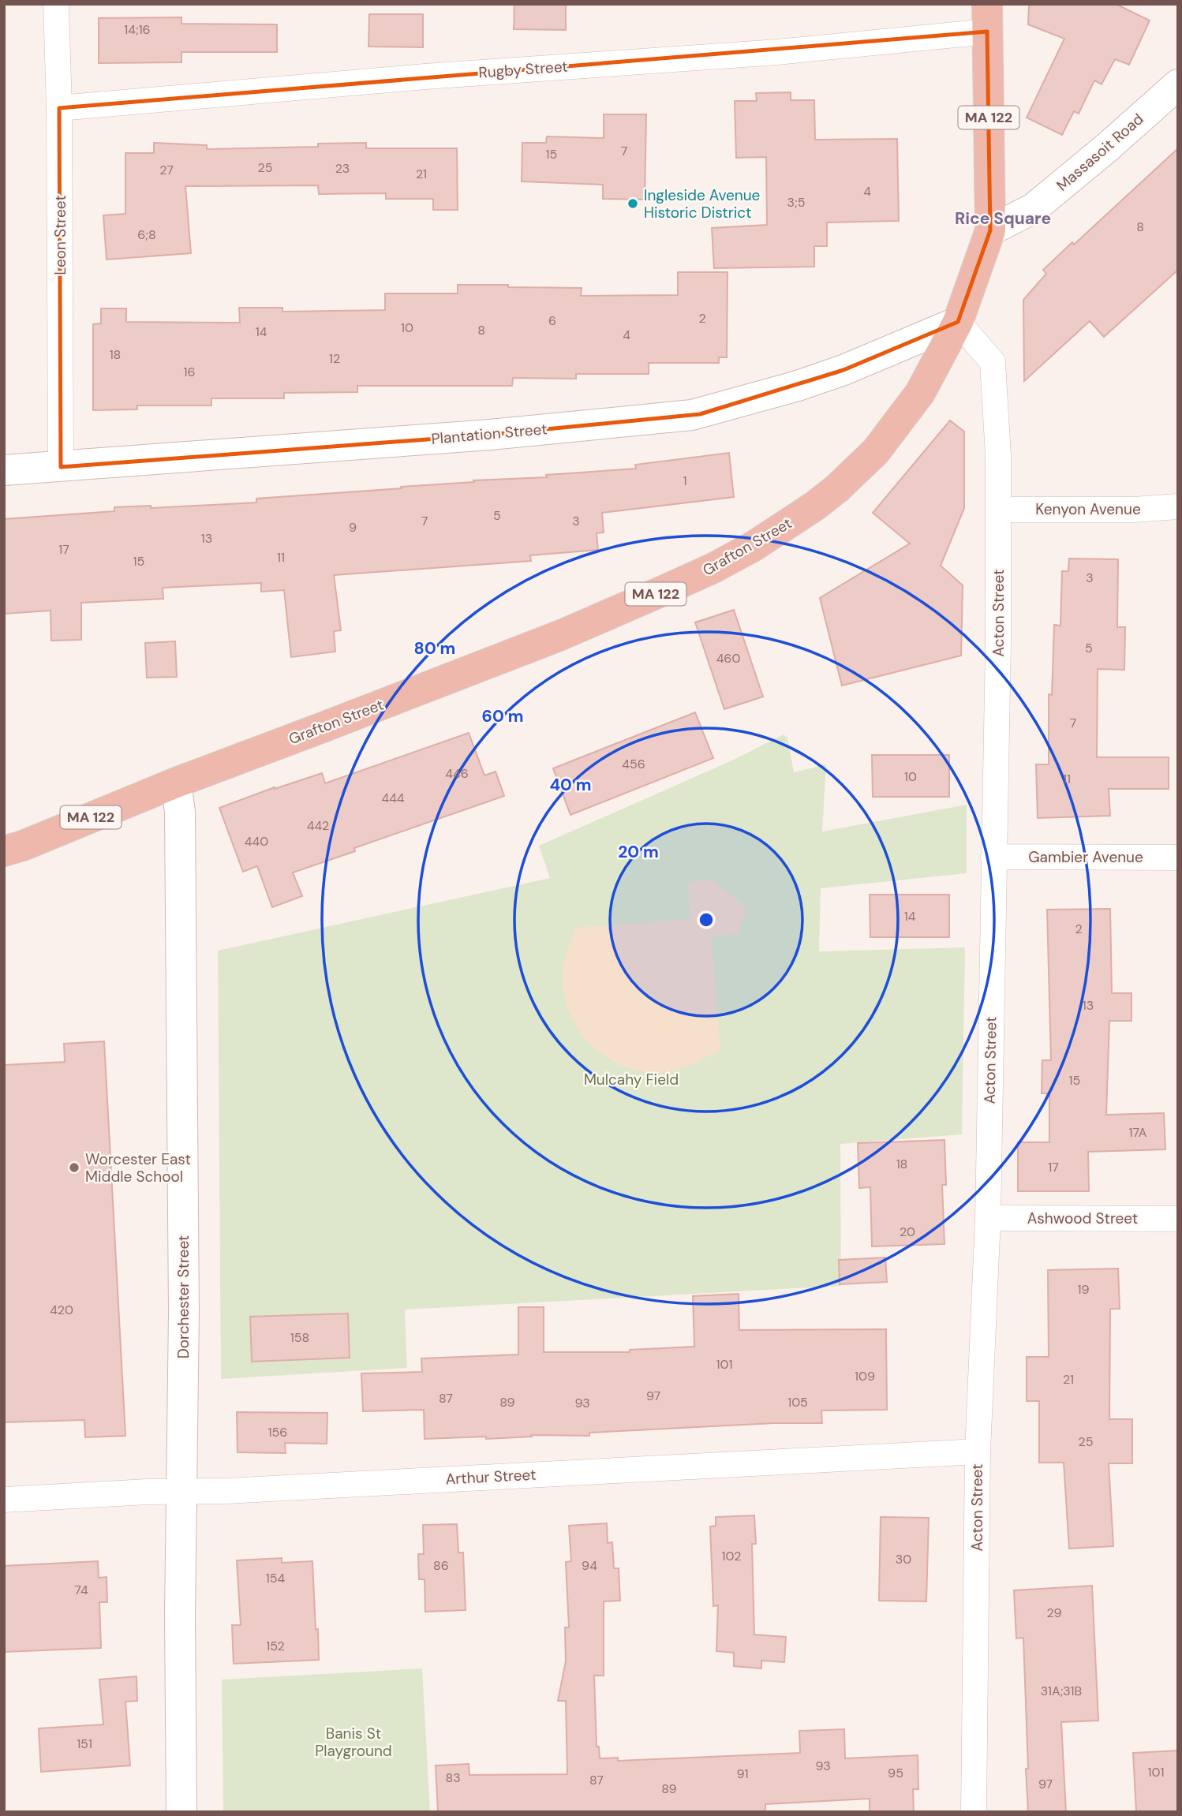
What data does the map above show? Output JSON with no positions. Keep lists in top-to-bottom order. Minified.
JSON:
{"streets":{"highway":["MA 122","Grafton Street"],"street":["Rugby Street","Massasoit Road","Leon Street","Plantation Street","Kenyon Avenue","Acton Street","Gambier Avenue","Ashwood Street","Dorchester Street","Arthur Street"]},"crossings":[["Rugby Street","Leon Street"],["Rugby Street","Grafton Street"],["Massasoit Road","Grafton Street"],["Leon Street","Plantation Street"],["Plantation Street","Grafton Street"],["Plantation Street","Acton Street"],["Kenyon Avenue","Acton Street"],["Grafton Street","Acton Street"],["Grafton Street","Dorchester Street"],["Acton Street","Gambier Avenue"],["Acton Street","Ashwood Street"],["Acton Street","Arthur Street"],["Dorchester Street","Arthur Street"]],"districts":["Rice Square"],"parks":["Mulcahy Field","Banis St Playground"],"places":["Ingleside Avenue Historic District","Worcester East Middle School"],"house_numbers":["14;16","7","15","25","23","27","21","4","3;5","8","6;8","2","6","10","8","14","4","18","12","16","1","5","7","3","9","13","17","11","15","3","5","460","7","456","446","10","11","444","442","440","14","2","13","15","17A","18","17","20","19","420","158","101","109","21","97","87","89","105","93","156","25","102","30","86","94","154","74","29","152","31A;31B","151","93","101","95","91","83","87","97","89"],"rings":["80 m","60 m","40 m","20 m"]}
